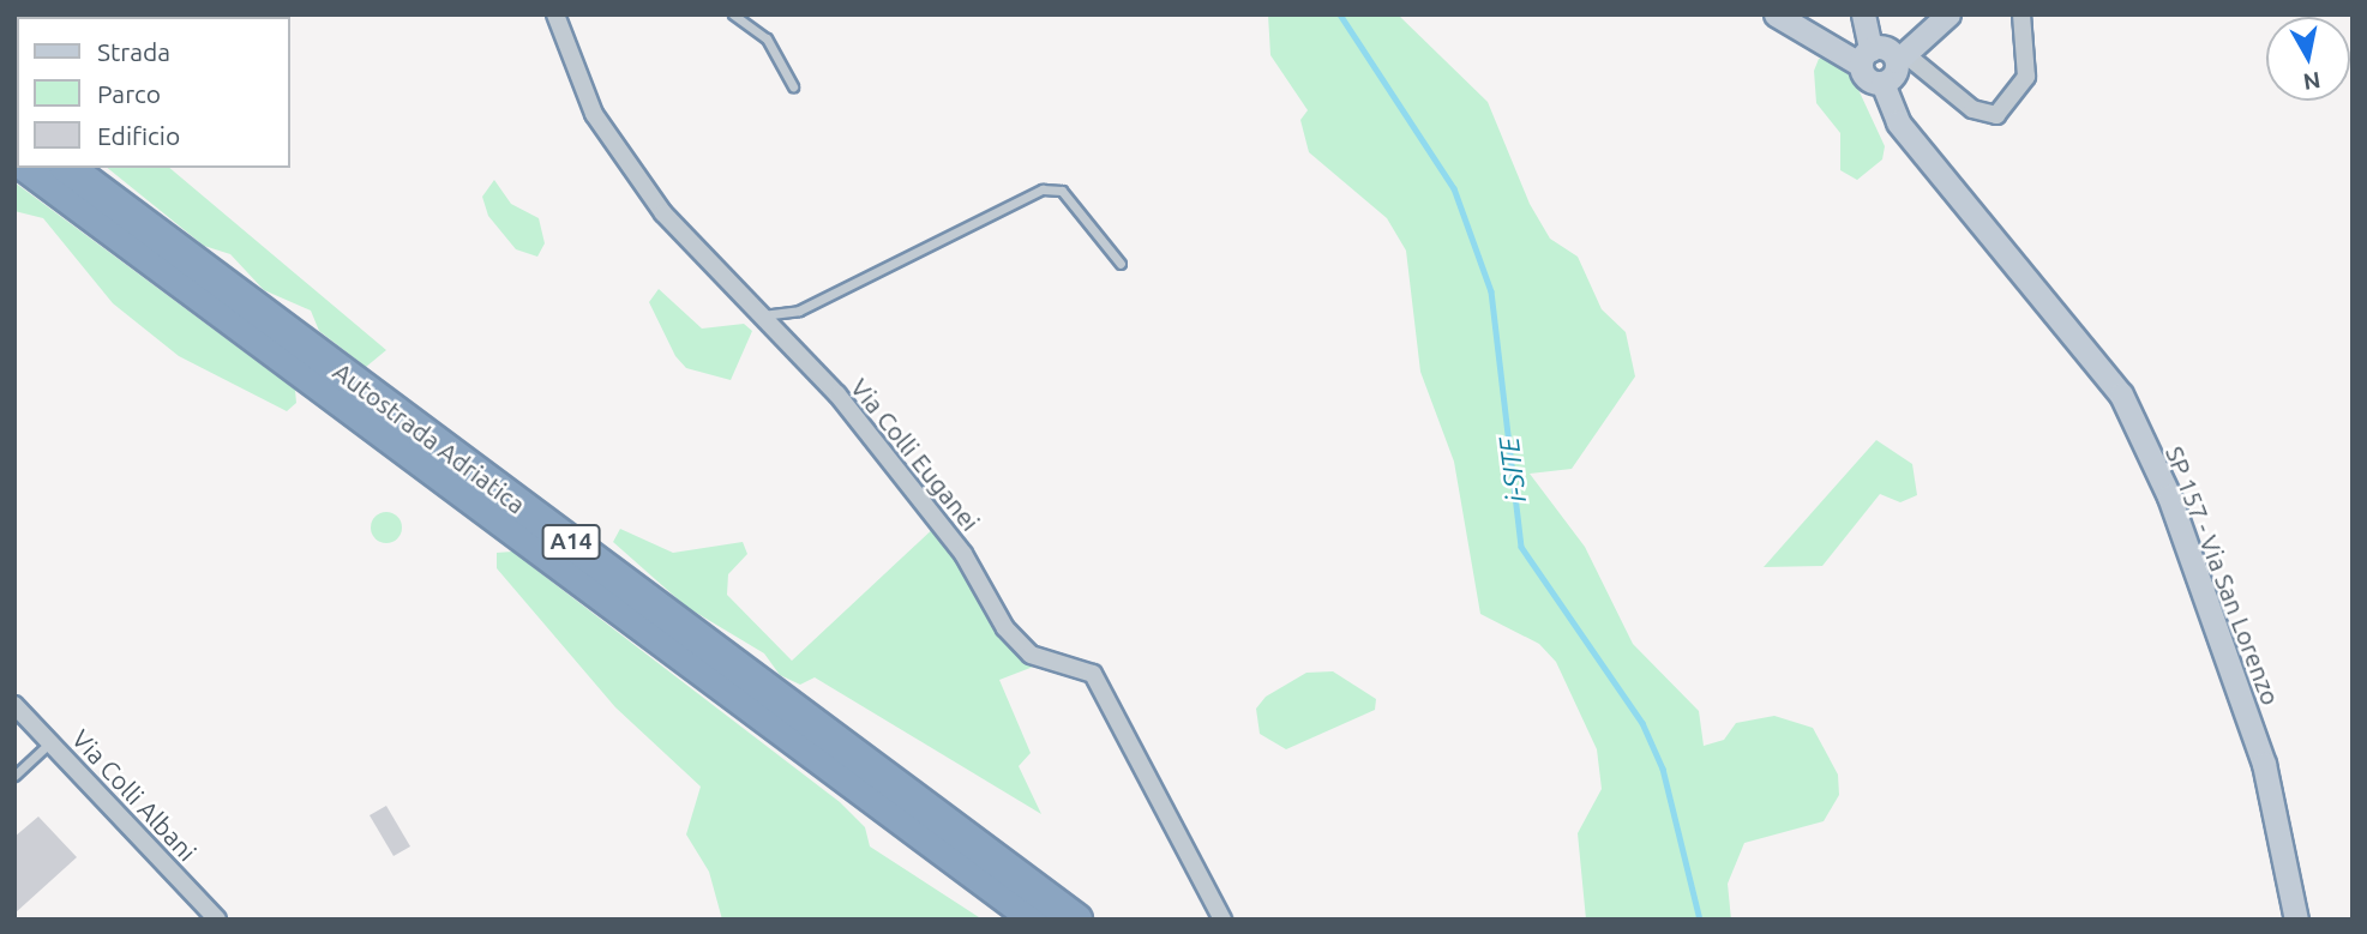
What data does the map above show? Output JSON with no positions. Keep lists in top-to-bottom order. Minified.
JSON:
{"streets":{"highway":["Autostrada Adriatica","A14"],"main road":["SP 157 - Via San Lorenzo"],"street":["Via Colli Euganei","Via Colli Albani"]},"water":["i-SITE"],"legend":["Strada","Parco","Edificio"],"north":"bottom"}
